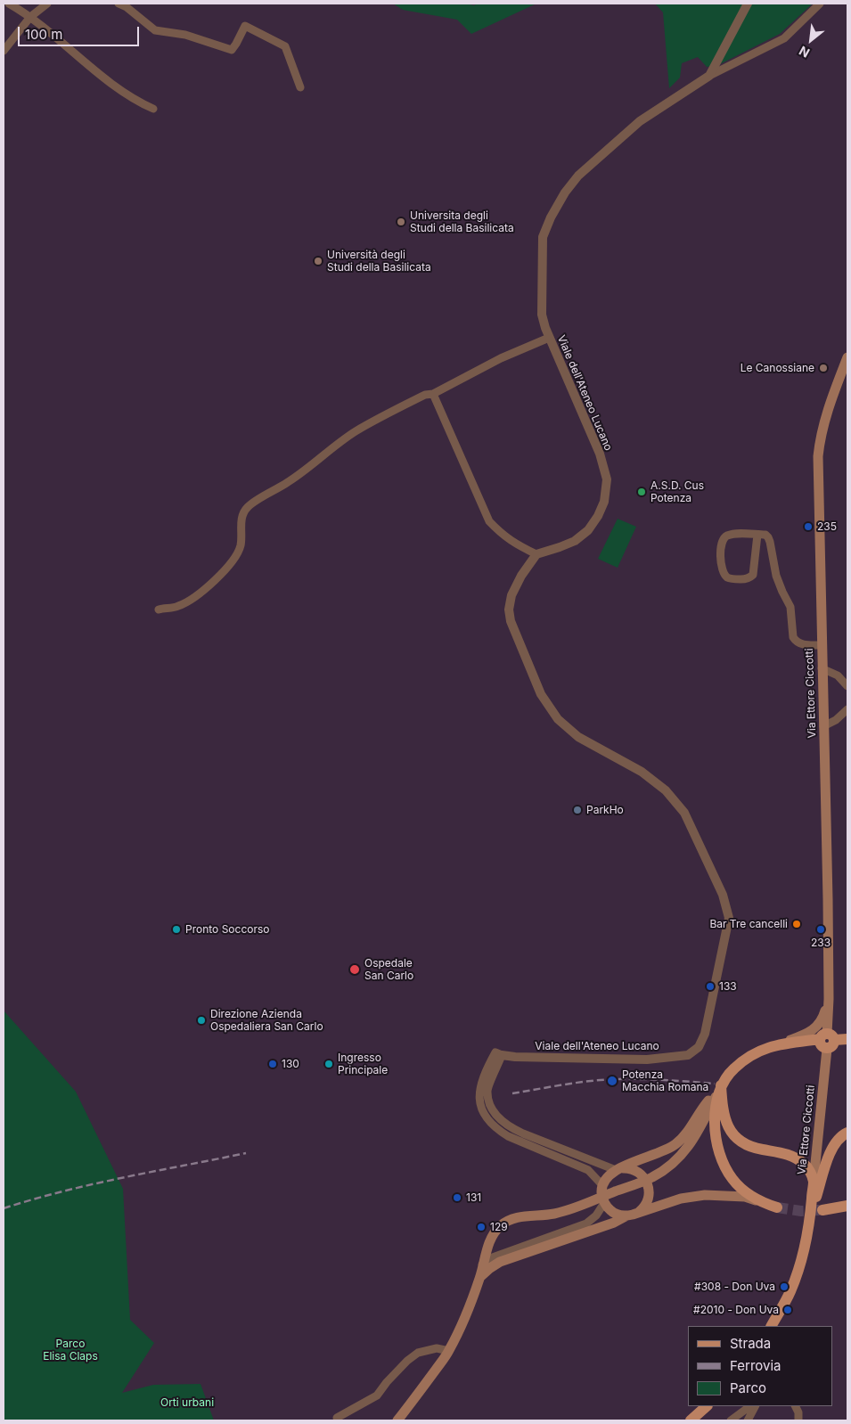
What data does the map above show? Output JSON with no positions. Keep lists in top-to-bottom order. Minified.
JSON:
{"streets":{"main road":["Via Ettore Ciccotti"],"street":["Viale dell'Ateneo Lucano"]},"parks":["Parco Elisa Claps","Orti urbani"],"places":["Universita degli Studi della Basilicata","Università degli Studi della Basilicata","Le Canossiane","A.S.D. Cus Potenza","235","ParkHo","Bar Tre cancelli","Pronto Soccorso","233","Ospedale San Carlo","133","Direzione Azienda Ospedaliera San Carlo","130","Ingresso Principale","Potenza Macchia Romana","131","129","#308 - Don Uva","#2010 - Don Uva"],"legend":["Strada","Ferrovia","Parco"],"scale_bar":"100 m","north":"bottom left"}
